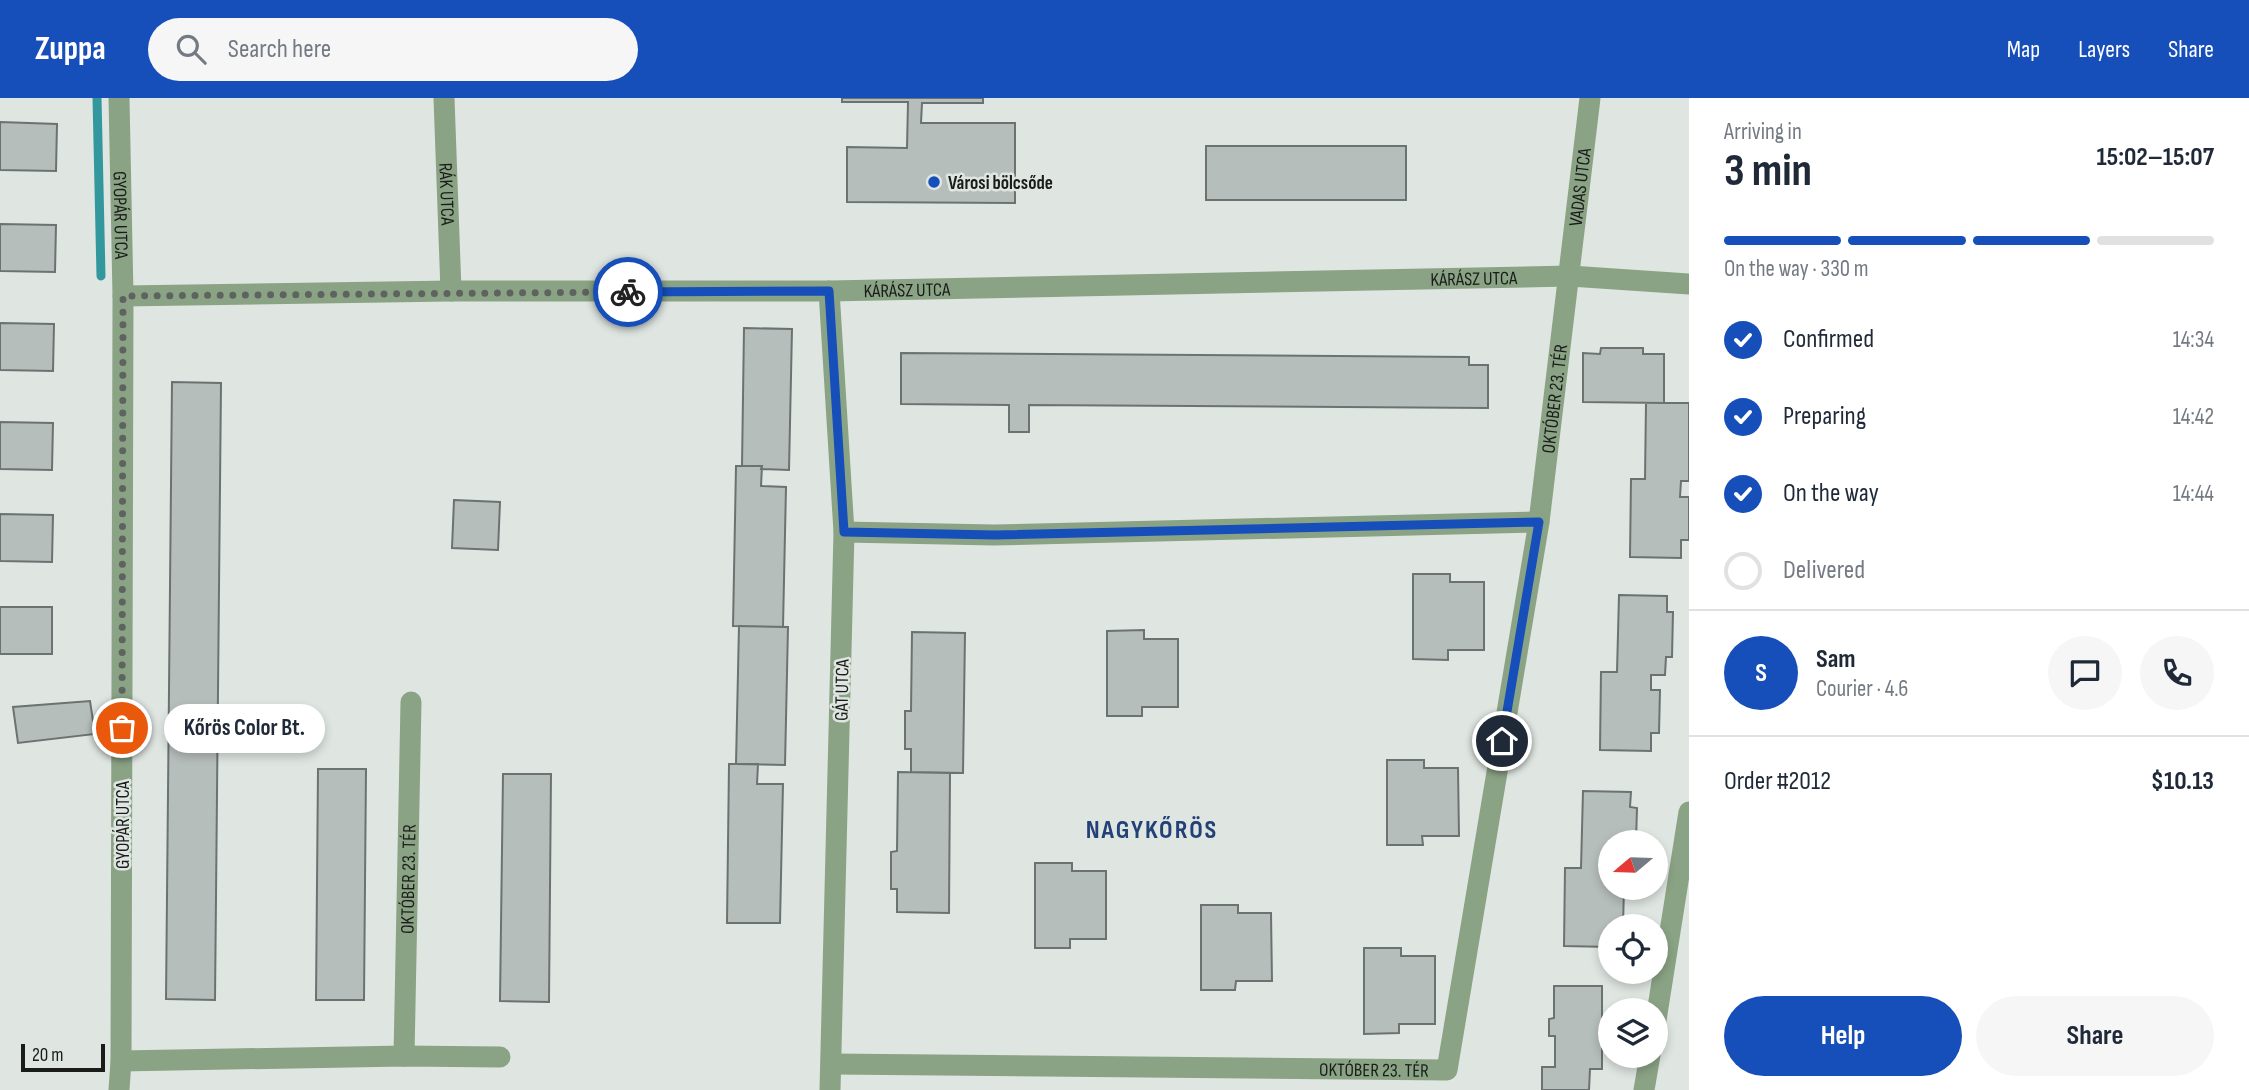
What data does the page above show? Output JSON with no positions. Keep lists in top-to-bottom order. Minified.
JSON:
{"streets":{"street":["VADAS UTCA","RÁK UTCA","GYOPÁR UTCA","KÁRÁSZ UTCA","OKTÓBER 23. TÉR","GÁT UTCA"]},"crossings":[["VADAS UTCA","KÁRÁSZ UTCA"],["VADAS UTCA","OKTÓBER 23. TÉR"],["RÁK UTCA","KÁRÁSZ UTCA"],["GYOPÁR UTCA","KÁRÁSZ UTCA"],["KÁRÁSZ UTCA","OKTÓBER 23. TÉR"],["KÁRÁSZ UTCA","GÁT UTCA"],["OKTÓBER 23. TÉR","GÁT UTCA"]],"districts":["NAGYKŐRÖS"],"places":["Városi bölcsőde","Kőrös Color Bt."],"scale_bar":"20 m","north":"left","page":{"header":"Zuppa","search":"Search here","nav":["Map","Layers","Share"],"heading":["3 min","Arriving in","15:02–15:07"],"panel":["Sam","Courier · 4.6","Order #2012","$10.13"],"bar":"On the way · 330 m","list":[["Confirmed","14:34"],["Preparing","14:42"],["On the way","14:44"],"Delivered"],"round":"S","bubble":"Kőrös Color Bt.","buttons":["Help","Share"],"scale":"20 m"}}
